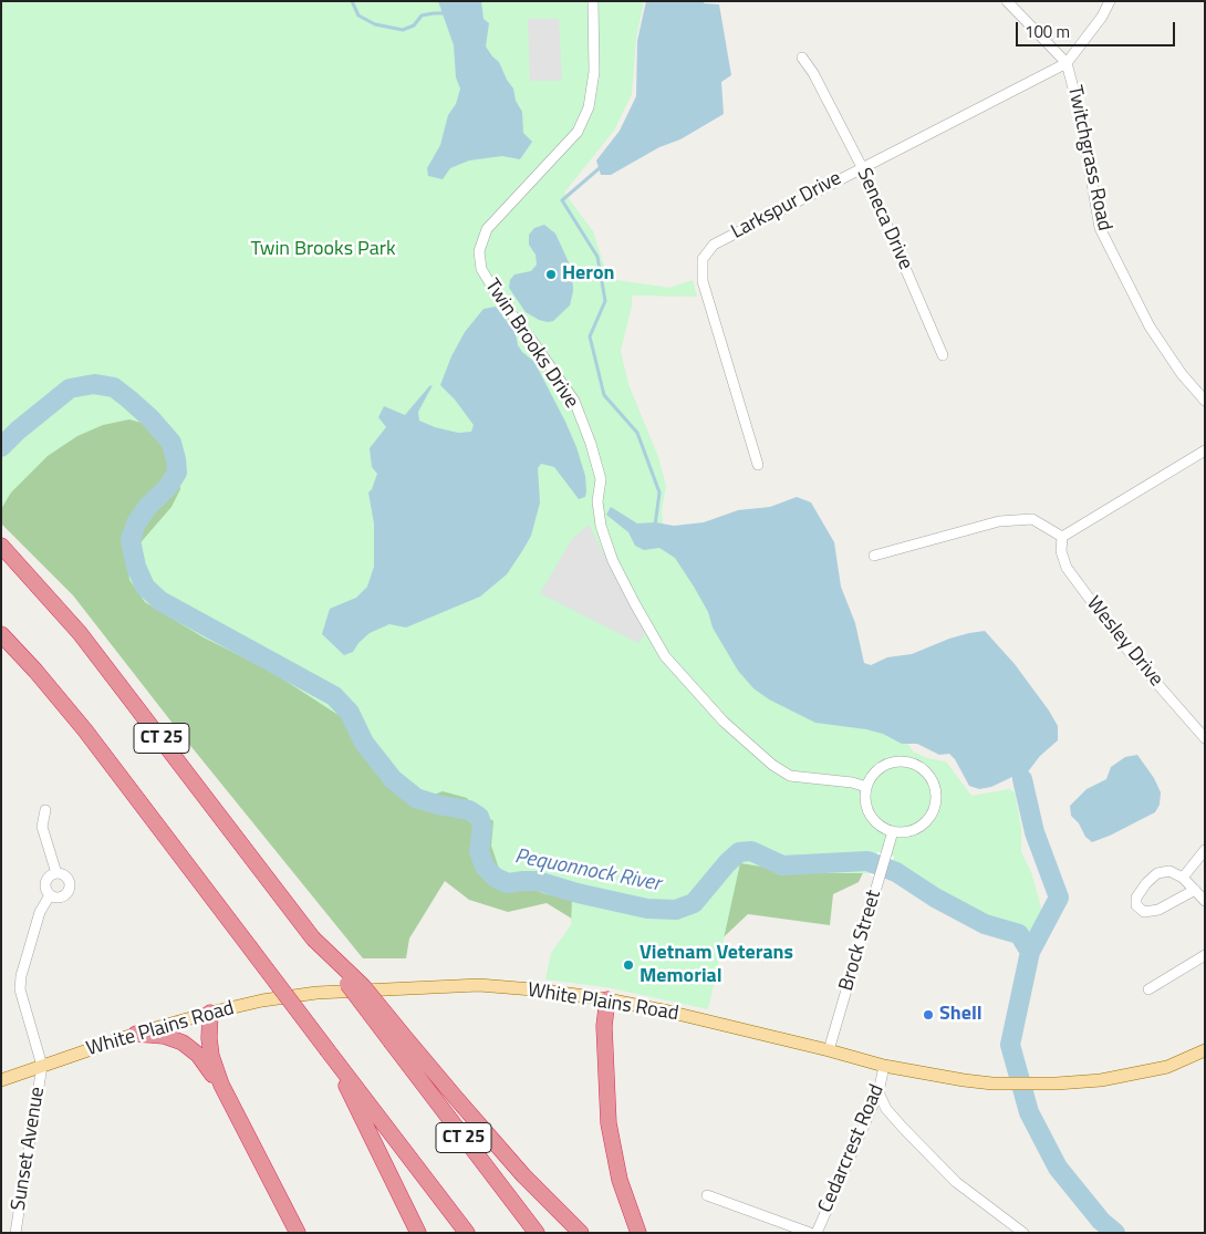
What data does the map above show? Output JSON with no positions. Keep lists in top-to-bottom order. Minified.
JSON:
{"streets":{"highway":["CT 25"],"main road":["White Plains Road"],"street":["Twitchgrass Road","Larkspur Drive","Seneca Drive","Twin Brooks Drive","Wesley Drive","Brock Street","Sunset Avenue","Cedarcrest Road"]},"crossings":[["Twitchgrass Road","Larkspur Drive"],["Larkspur Drive","Seneca Drive"],["Twin Brooks Drive","Brock Street"],["Brock Street","White Plains Road"],["White Plains Road","Sunset Avenue"],["White Plains Road","Cedarcrest Road"]],"water":["Pequonnock River"],"parks":["Twin Brooks Park"],"places":["Heron","Vietnam Veterans Memorial","Shell"],"scale_bar":"100 m"}
